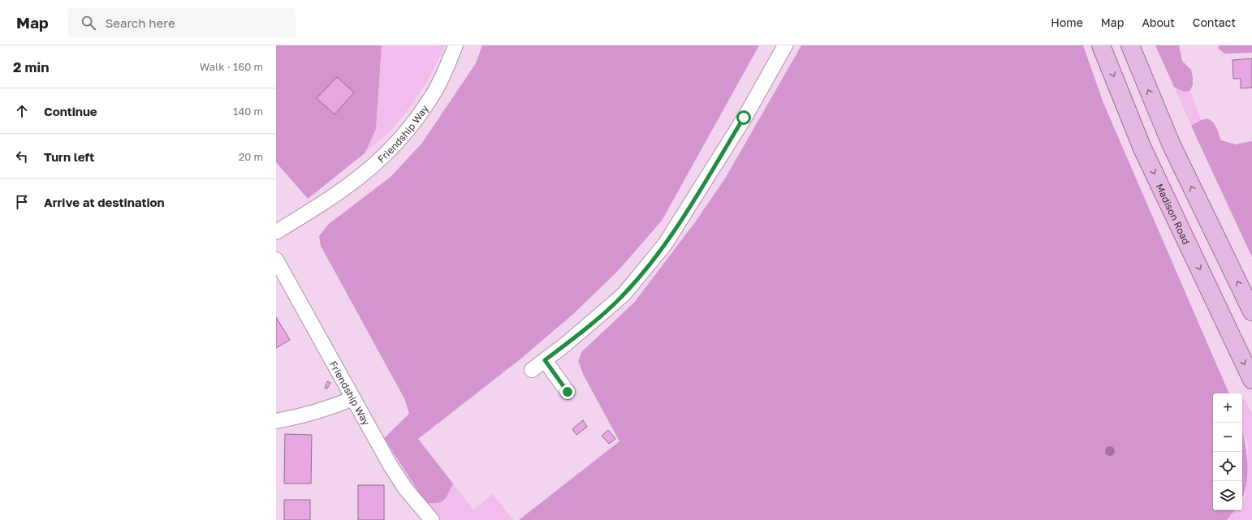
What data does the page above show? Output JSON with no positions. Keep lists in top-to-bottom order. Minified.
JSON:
{"streets":{"main road":["Madison Road"],"street":["Friendship Way"]},"page":{"header":"Map","search":"Search here","nav":["Home","Map","About","Contact"],"heading":["2 min","Walk · 160 m"],"list":[["Continue","140 m"],["Turn left","20 m"],"Arrive at destination"],"map_buttons":["+","−"]}}
